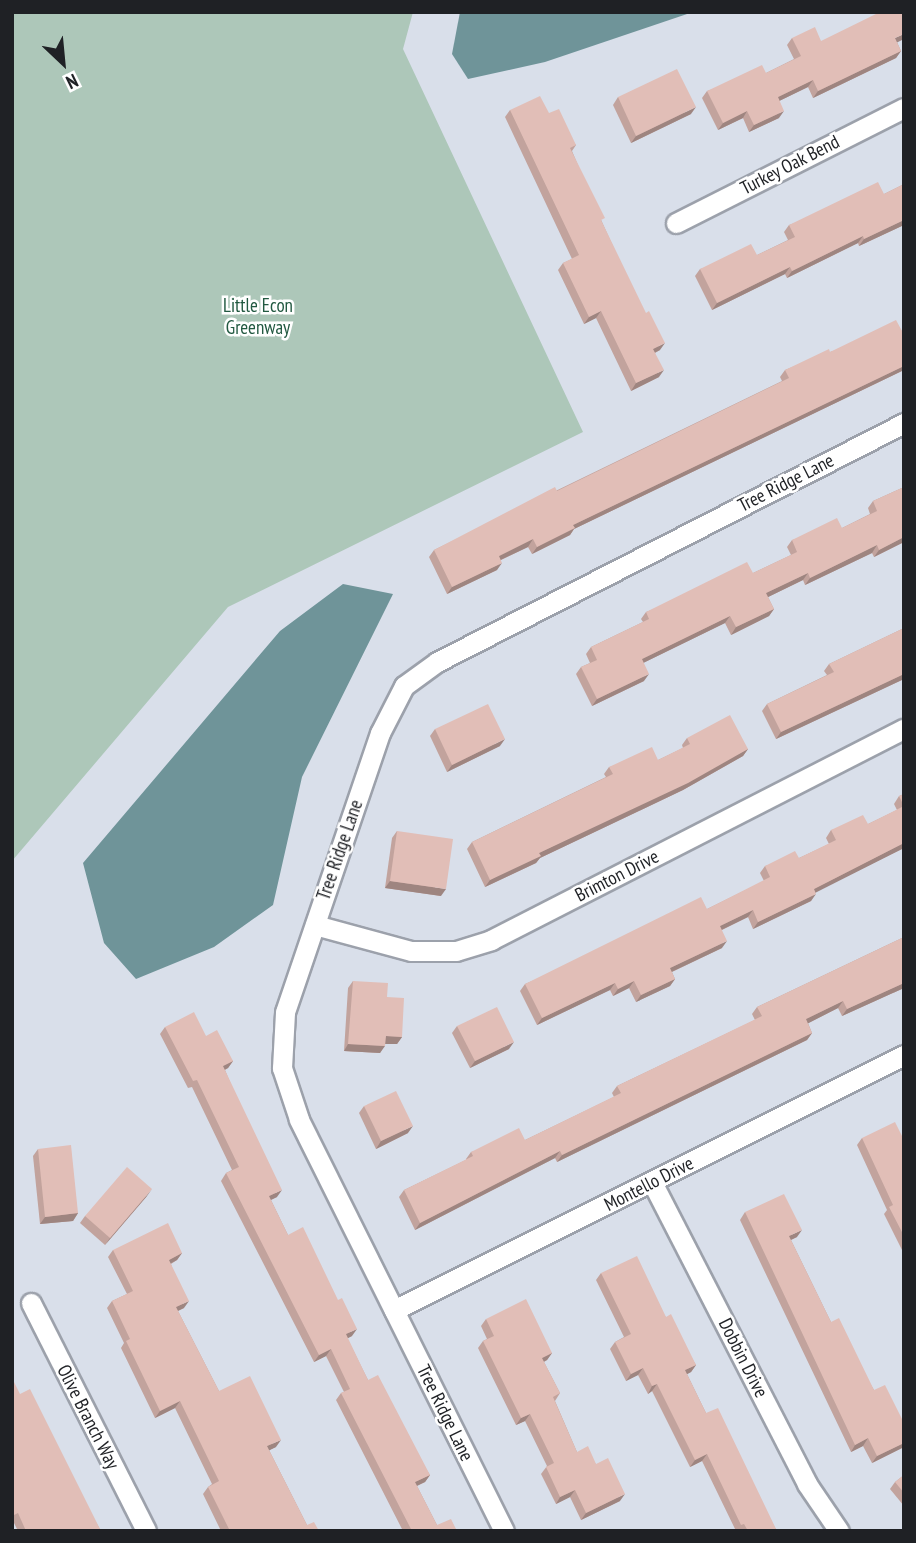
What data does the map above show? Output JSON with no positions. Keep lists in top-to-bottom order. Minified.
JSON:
{"streets":{"street":["Turkey Oak Bend","Tree Ridge Lane","Brimton Drive","Montello Drive","Dobbin Drive","Olive Branch Way"]},"crossings":[["Tree Ridge Lane","Brimton Drive"],["Tree Ridge Lane","Montello Drive"],["Montello Drive","Dobbin Drive"]],"parks":["Little Econ Greenway"],"north":"bottom right"}
